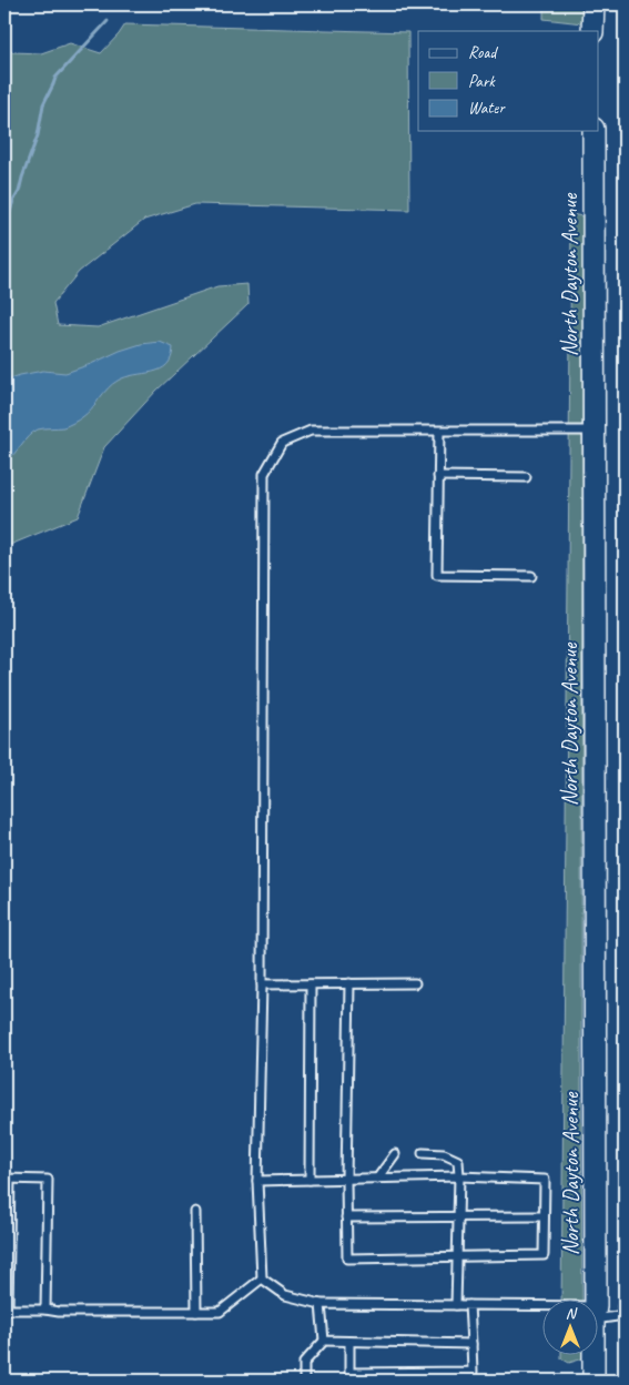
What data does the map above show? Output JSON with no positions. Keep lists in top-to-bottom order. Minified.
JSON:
{"streets":{"main road":["North Dayton Avenue"]},"legend":["Road","Park","Water"],"north":"top"}
